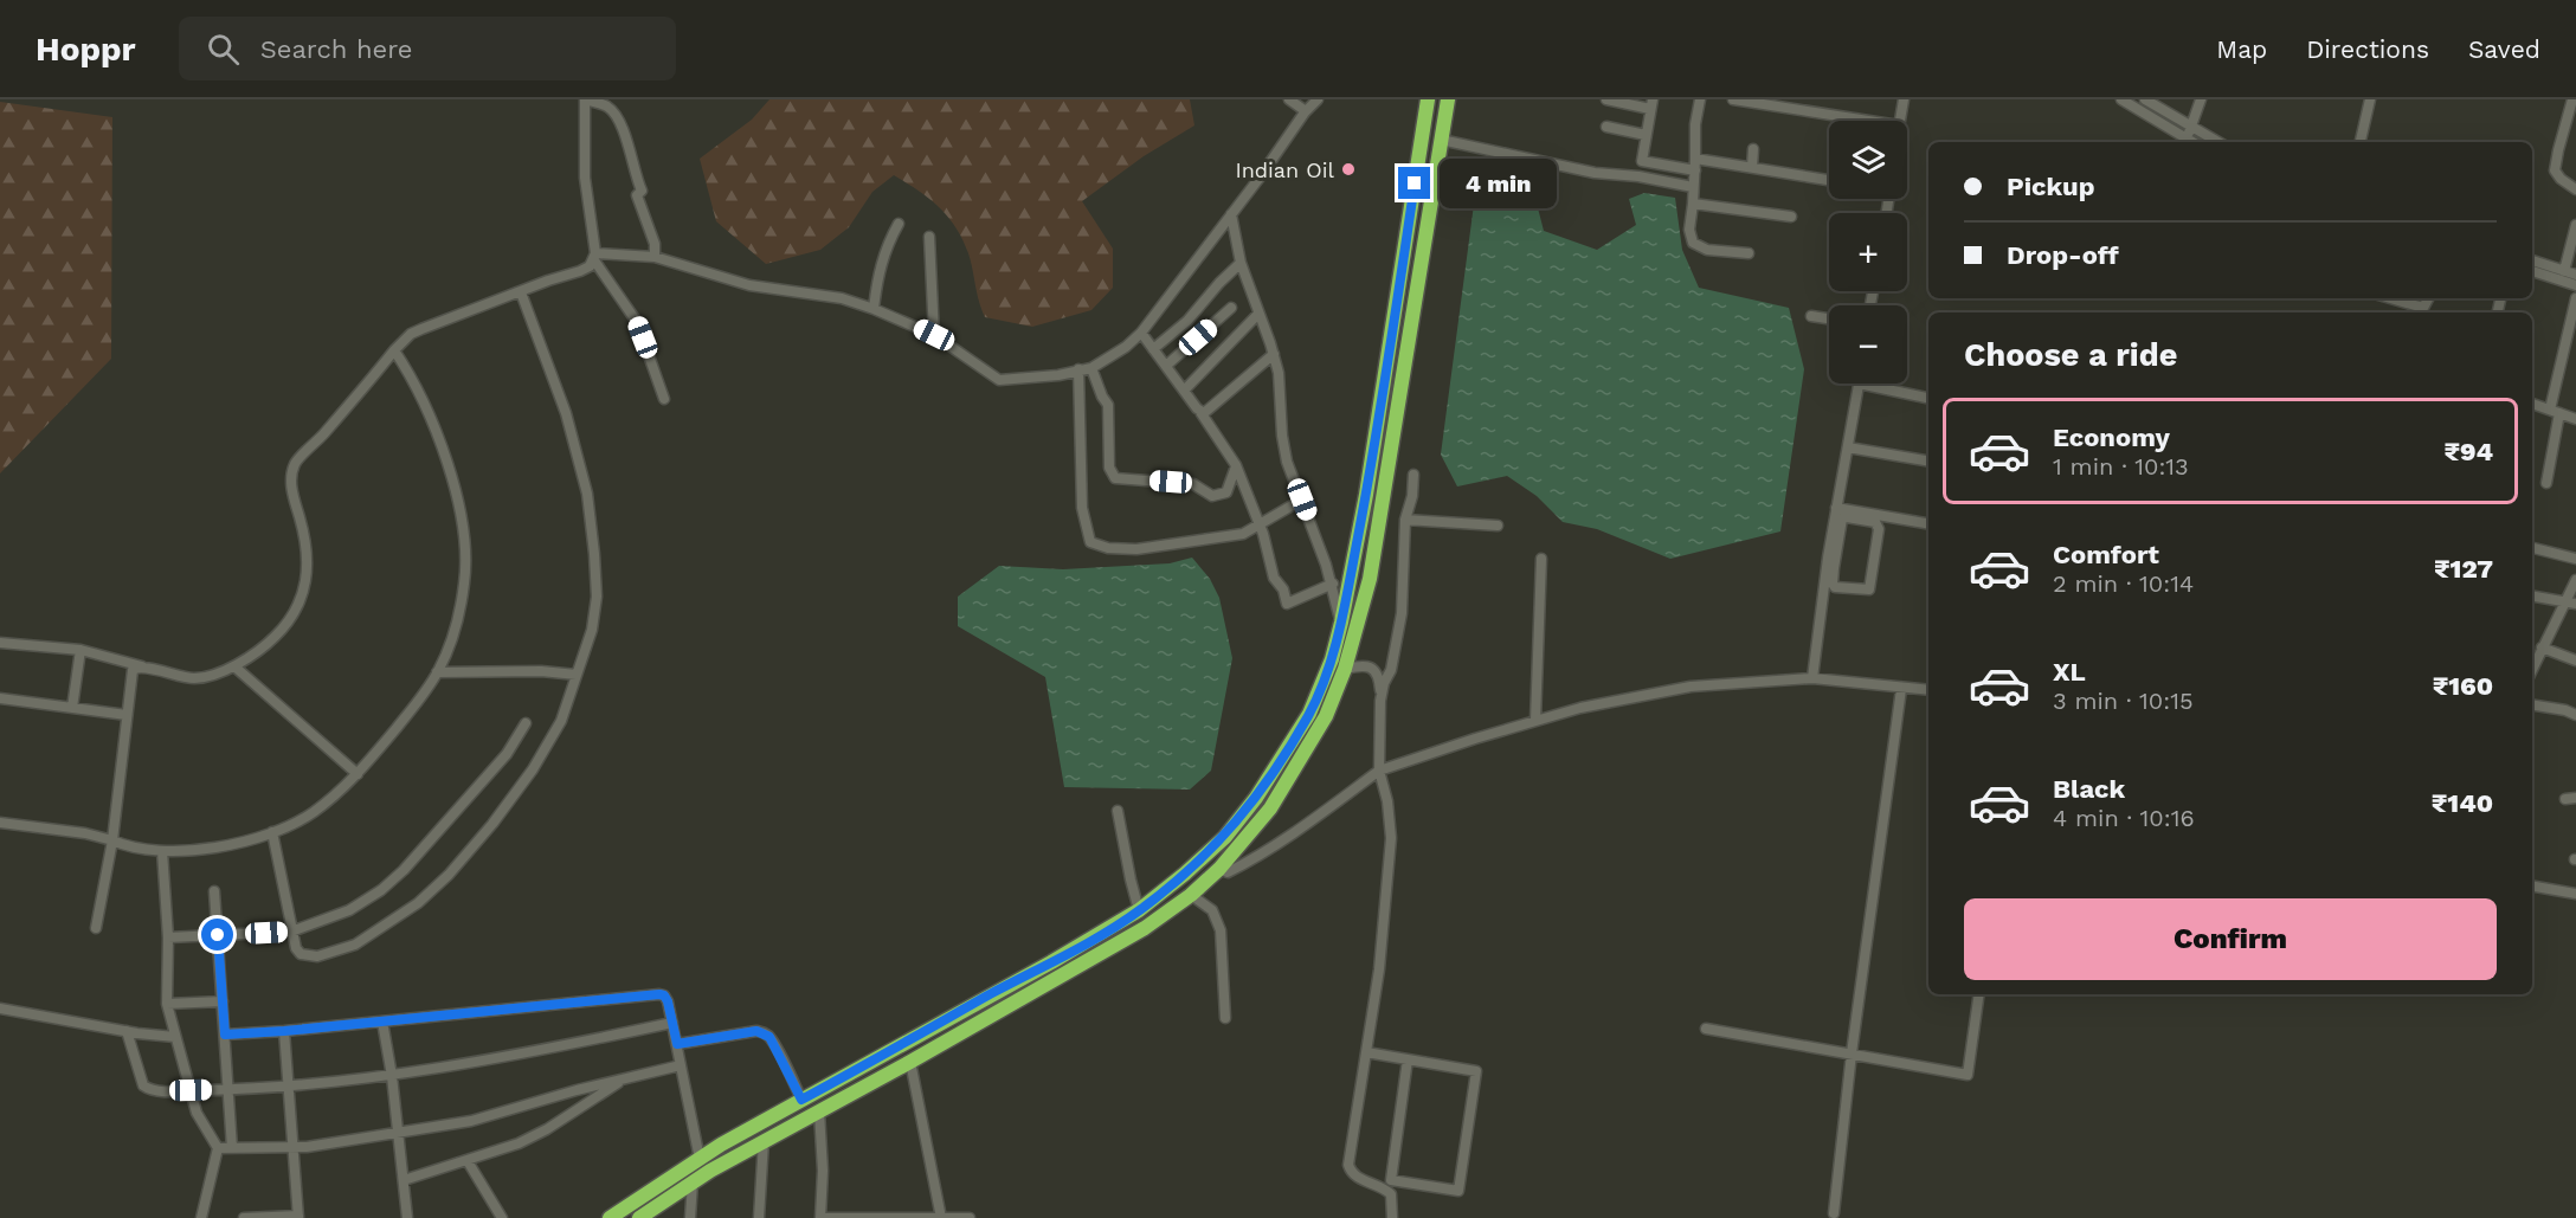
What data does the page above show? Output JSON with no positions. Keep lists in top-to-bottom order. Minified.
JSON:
{"places":["Indian Oil"],"page":{"header":"Hoppr","search":"Search here","nav":["Map","Directions","Saved"],"map_buttons":["+","−"],"banner":["Pickup","Drop-off"],"bubble":"4 min","heading":"Choose a ride","list":[{"name":"Economy","note":"1 min · 10:13","value":"₹94"},{"name":"Comfort","note":"2 min · 10:14","value":"₹127"},{"name":"XL","note":"3 min · 10:15","value":"₹160"},{"name":"Black","note":"4 min · 10:16","value":"₹140"}],"buttons":"Confirm"}}
